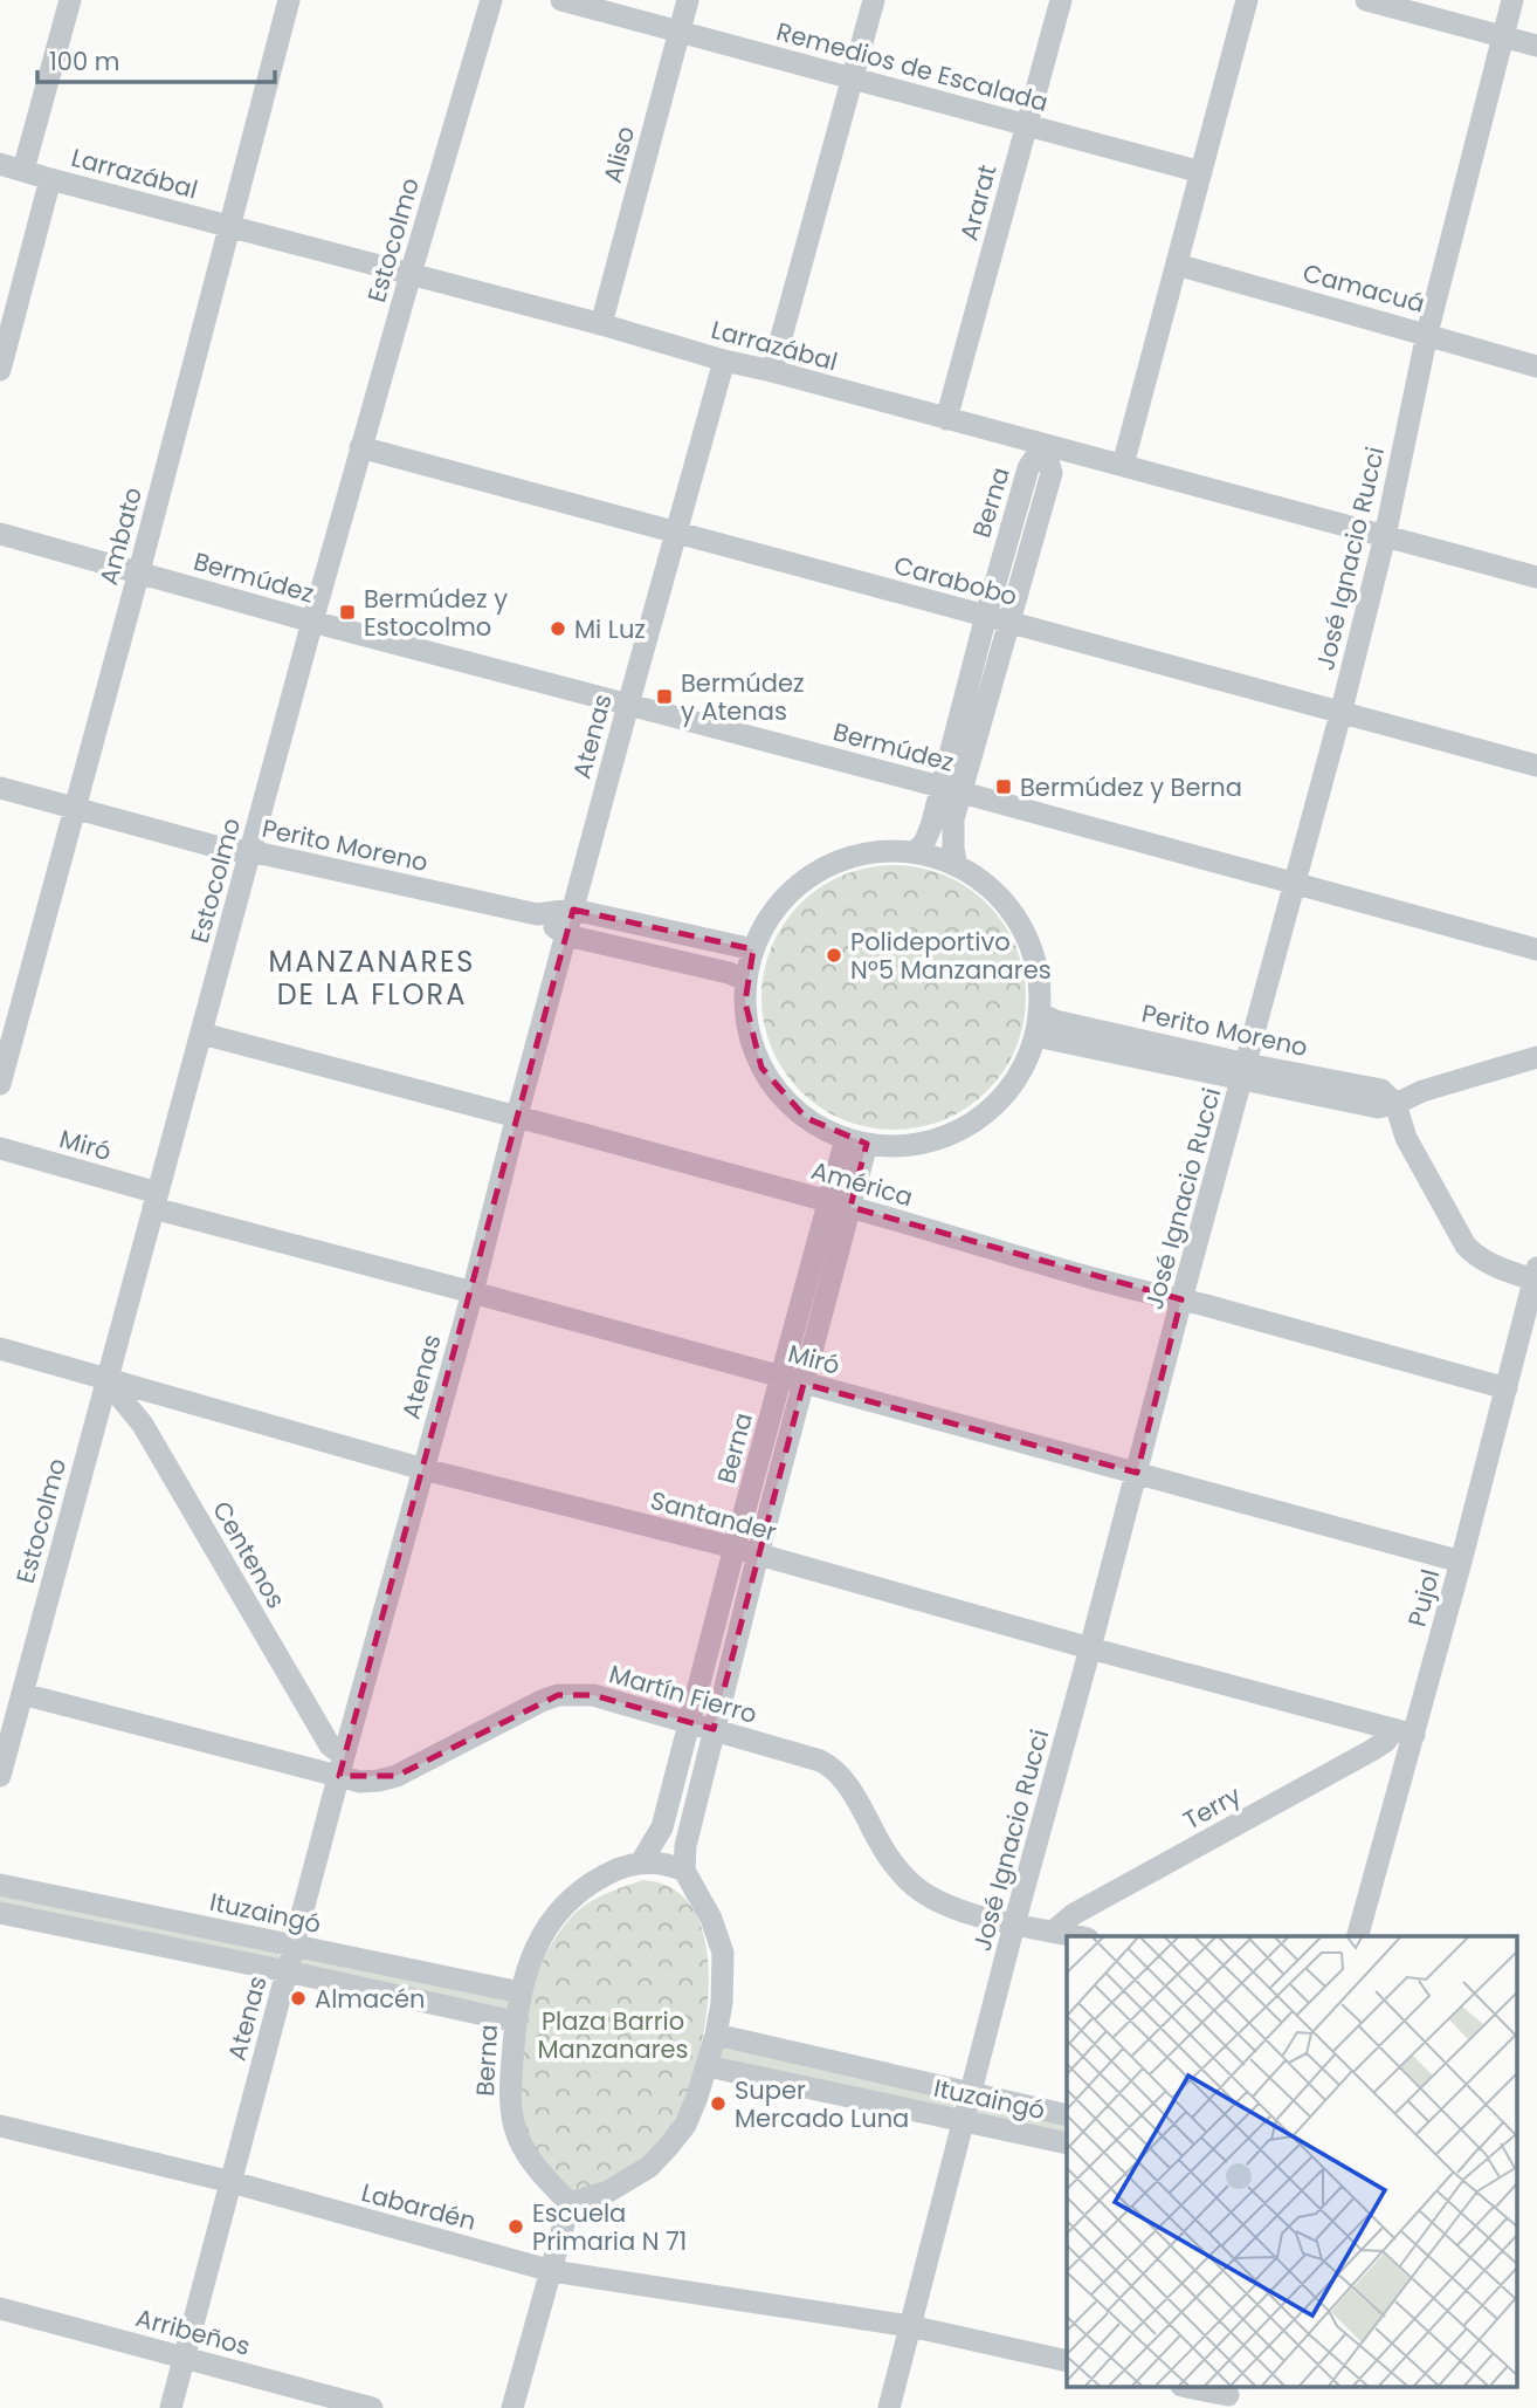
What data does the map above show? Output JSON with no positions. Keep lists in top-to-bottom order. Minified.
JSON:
{"streets":{"street":["Remedios de Escalada","Aliso","Larrazábal","Ararat","Estocolmo","Camacuá","Berna","Ambato","José Ignacio Rucci","Bermúdez","Carabobo","Atenas","Perito Moreno","Miró","América","Santander","Centenos","Pujol","Martín Fierro","Terry","Ituzaingó","Labardén","Arribeños"]},"crossings":[["Remedios de Escalada","Aliso"],["Remedios de Escalada","Ararat"],["Aliso","Larrazábal"],["Larrazábal","Ararat"],["Larrazábal","Estocolmo"],["Larrazábal","Berna"],["Larrazábal","Ambato"],["Larrazábal","José Ignacio Rucci"],["Larrazábal","Atenas"],["Estocolmo","Bermúdez"],["Estocolmo","Carabobo"],["Estocolmo","Perito Moreno"],["Estocolmo","Miró"],["Estocolmo","América"],["Estocolmo","Santander"],["Estocolmo","Centenos"],["Estocolmo","Martín Fierro"],["Camacuá","José Ignacio Rucci"],["Berna","Bermúdez"],["Berna","Carabobo"],["Berna","Miró"],["Berna","América"],["Berna","Santander"],["Berna","Martín Fierro"],["Berna","Ituzaingó"],["Ambato","Bermúdez"],["Ambato","Perito Moreno"],["José Ignacio Rucci","Bermúdez"],["José Ignacio Rucci","Carabobo"],["José Ignacio Rucci","Perito Moreno"],["José Ignacio Rucci","Miró"],["José Ignacio Rucci","América"],["José Ignacio Rucci","Santander"],["José Ignacio Rucci","Martín Fierro"],["José Ignacio Rucci","Ituzaingó"],["José Ignacio Rucci","Labardén"],["Bermúdez","Atenas"],["Carabobo","Atenas"],["Atenas","Perito Moreno"],["Atenas","Miró"],["Atenas","América"],["Atenas","Santander"],["Atenas","Centenos"],["Atenas","Martín Fierro"],["Atenas","Ituzaingó"],["Atenas","Labardén"],["Atenas","Arribeños"],["Miró","Pujol"],["América","Pujol"],["Santander","Centenos"],["Santander","Pujol"],["Santander","Terry"],["Centenos","Martín Fierro"],["Pujol","Terry"],["Martín Fierro","Terry"]],"districts":["MANZANARES DE LA FLORA"],"parks":["Plaza Barrio Manzanares"],"places":{"transit":["Bermúdez y Estocolmo","Bermúdez y Atenas","Bermúdez y Berna"],"other":["Mi Luz","Polideportivo Nº5 Manzanares","Almacén","Super Mercado Luna","Escuela Primaria N 71"]},"scale_bar":"100 m"}
